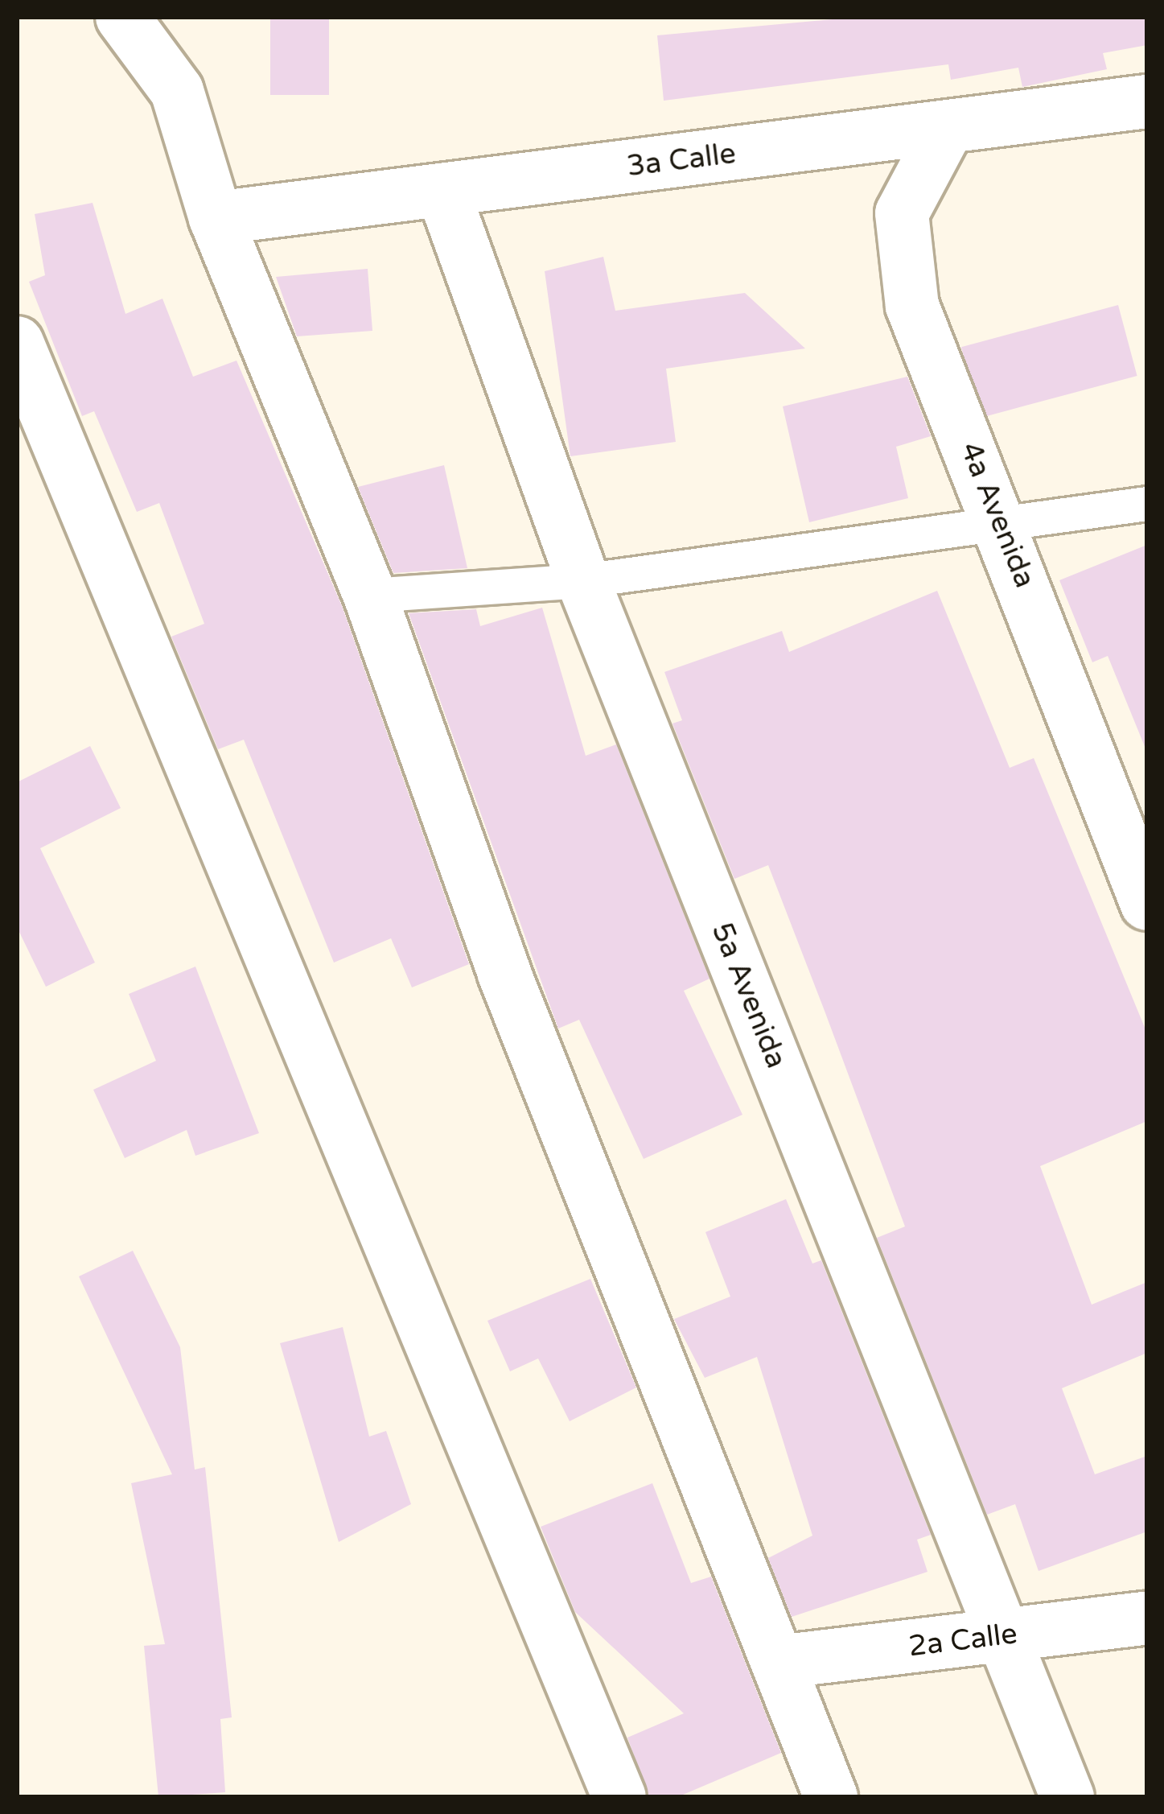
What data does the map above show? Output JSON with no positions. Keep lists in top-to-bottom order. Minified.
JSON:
{"streets":{"street":["3a Calle","4a Avenida","5a Avenida","2a Calle"]},"crossings":[["3a Calle","4a Avenida"],["3a Calle","5a Avenida"],["5a Avenida","2a Calle"]]}
